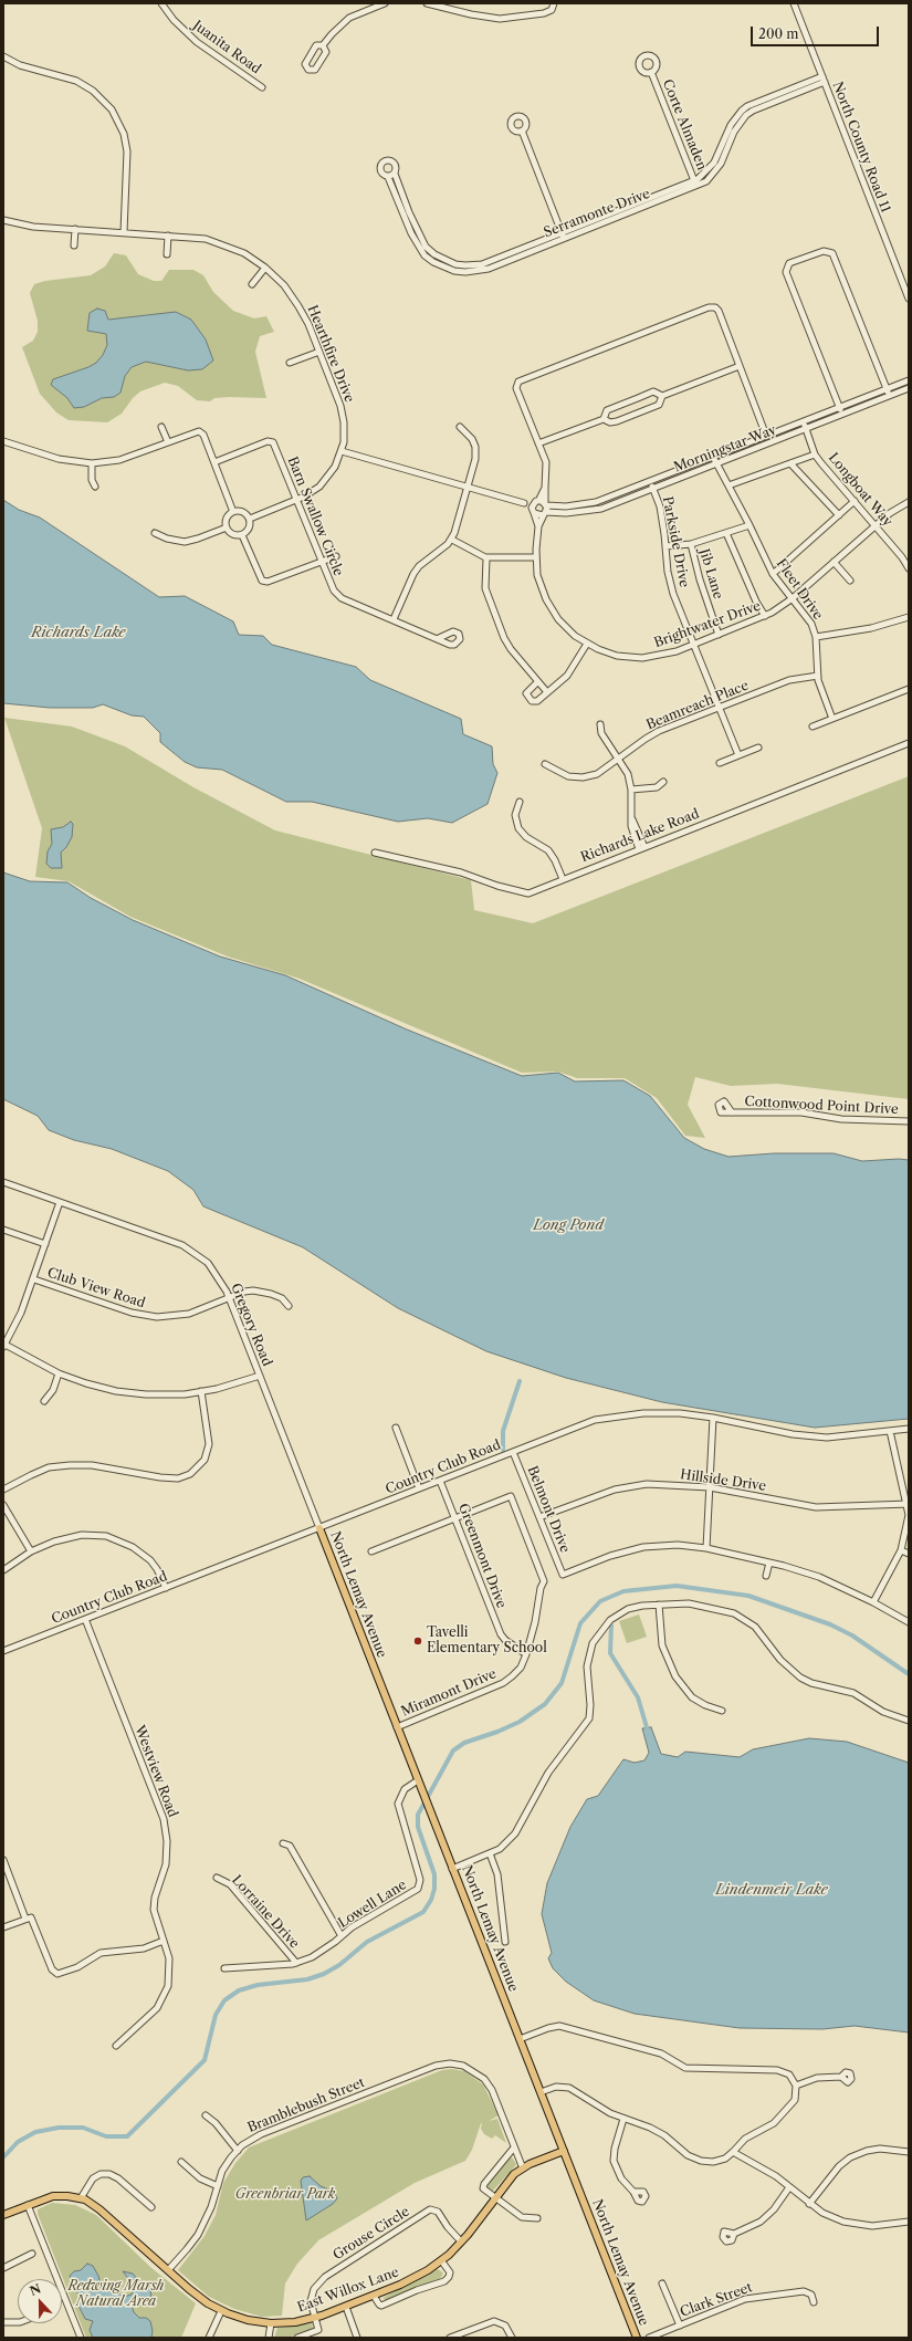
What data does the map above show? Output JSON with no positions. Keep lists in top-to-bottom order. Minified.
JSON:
{"streets":{"main road":["North Lemay Avenue","East Willox Lane"],"street":["Juanita Road","Corte Almaden","North County Road 11","Serramonte Drive","Hearthfire Drive","Morningstar Way","Longboat Way","Barn Swallow Circle","Parkside Drive","Jib Lane","Fleet Drive","Brightwater Drive","Beamreach Place","Richards Lake Road","Cottonwood Point Drive","Club View Road","Gregory Road","Country Club Road","Hillside Drive","Belmont Drive","Greenmont Drive","Miramont Drive","Westview Road","Lowell Lane","Lorraine Drive","Bramblebush Street","Grouse Circle","Clark Street"]},"crossings":[["Corte Almaden","Serramonte Drive"],["North County Road 11","Serramonte Drive"],["Hearthfire Drive","Morningstar Way"],["Hearthfire Drive","Barn Swallow Circle"],["Morningstar Way","Longboat Way"],["Morningstar Way","Parkside Drive"],["Morningstar Way","Fleet Drive"],["Longboat Way","Brightwater Drive"],["Parkside Drive","Brightwater Drive"],["Parkside Drive","Beamreach Place"],["Jib Lane","Brightwater Drive"],["Fleet Drive","Brightwater Drive"],["Fleet Drive","Beamreach Place"],["Club View Road","Gregory Road"],["Gregory Road","Country Club Road"],["Gregory Road","North Lemay Avenue"],["Country Club Road","Belmont Drive"],["Country Club Road","Greenmont Drive"],["Country Club Road","North Lemay Avenue"],["Country Club Road","Westview Road"],["Hillside Drive","Belmont Drive"],["Greenmont Drive","Miramont Drive"],["North Lemay Avenue","Miramont Drive"],["North Lemay Avenue","Lowell Lane"],["North Lemay Avenue","East Willox Lane"],["Lowell Lane","Lorraine Drive"],["Bramblebush Street","East Willox Lane"],["Grouse Circle","East Willox Lane"]],"water":["Richards Lake","Long Pond","Lindenmeir Lake"],"parks":["Greenbriar Park","Redwing Marsh Natural Area"],"places":["Tavelli Elementary School"],"scale_bar":"200 m","north":"top"}
